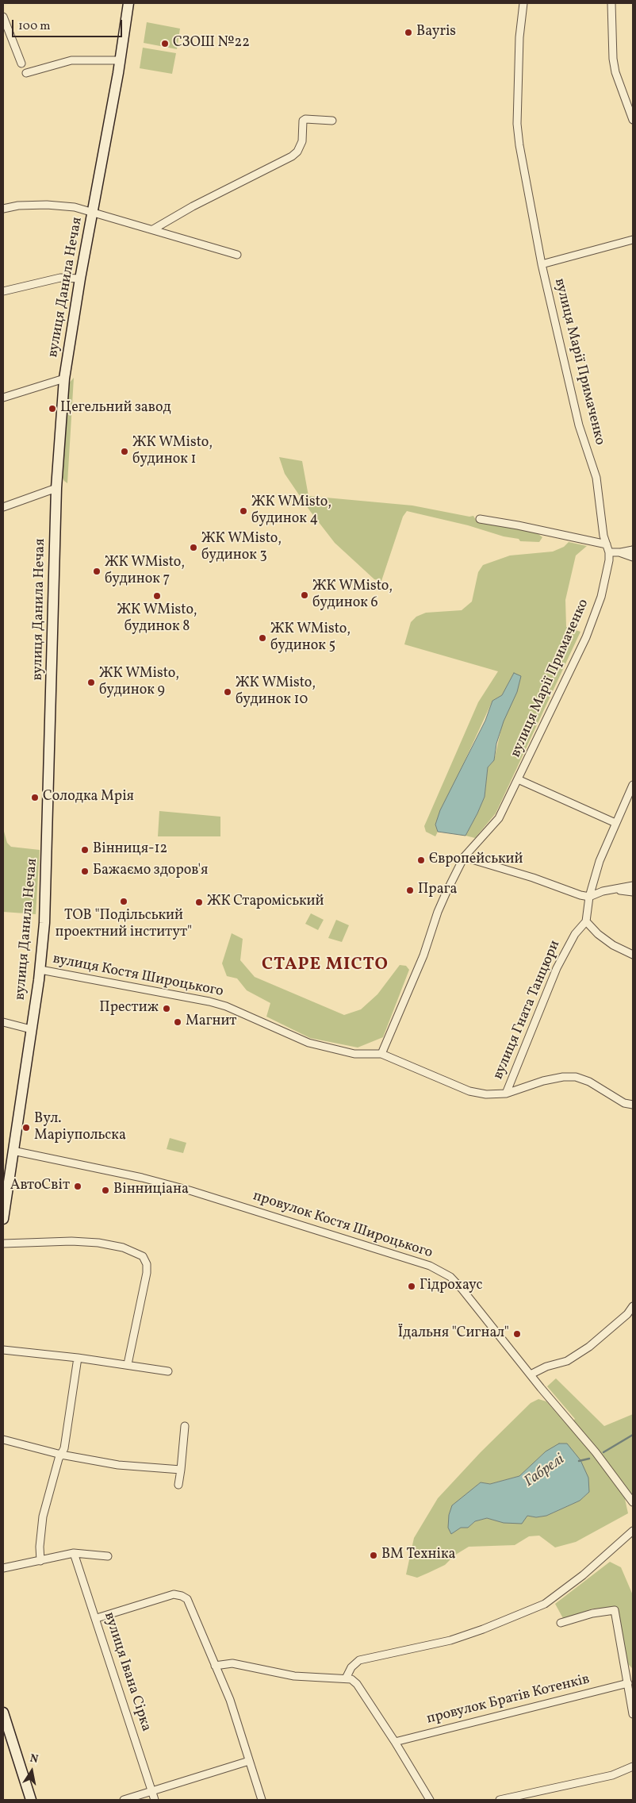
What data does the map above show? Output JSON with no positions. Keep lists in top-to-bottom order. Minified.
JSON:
{"streets":{"main road":["вулиця Данила Нечая"],"street":["вулиця Марії Примаченко","вулиця Костя Широцького","вулиця Гната Танцюри","провулок Костя Широцького","вулиця Івана Сірка","провулок Братів Котенків"]},"crossings":[["вулиця Данила Нечая","вулиця Костя Широцького"],["вулиця Данила Нечая","провулок Костя Широцького"],["вулиця Марії Примаченко","вулиця Костя Широцького"],["вулиця Костя Широцького","вулиця Гната Танцюри"]],"districts":["СТАРЕ МІСТО"],"water":["Габрелі"],"places":["Bayris","СЗОШ №22","Цегельний завод","ЖК WMisto, будинок 1","ЖК WMisto, будинок 4","ЖК WMisto, будинок 3","ЖК WMisto, будинок 7","ЖК WMisto, будинок 6","ЖК WMisto, будинок 8","ЖК WMisto, будинок 5","ЖК WMisto, будинок 9","ЖК WMisto, будинок 10","Солодка Мрія","Вінниця-12","Європейський","Бажаємо здоров'я","Прага","ТОВ \"Подільський проектний інститут\"","ЖК Староміський","Престиж","Магнит","Вул. Маріупольска","АвтоСвіт","Вінниціана","Гідрохаус","Їдальня \"Сигнал\"","ВМ Техніка"],"scale_bar":"100 m","north":"top"}
